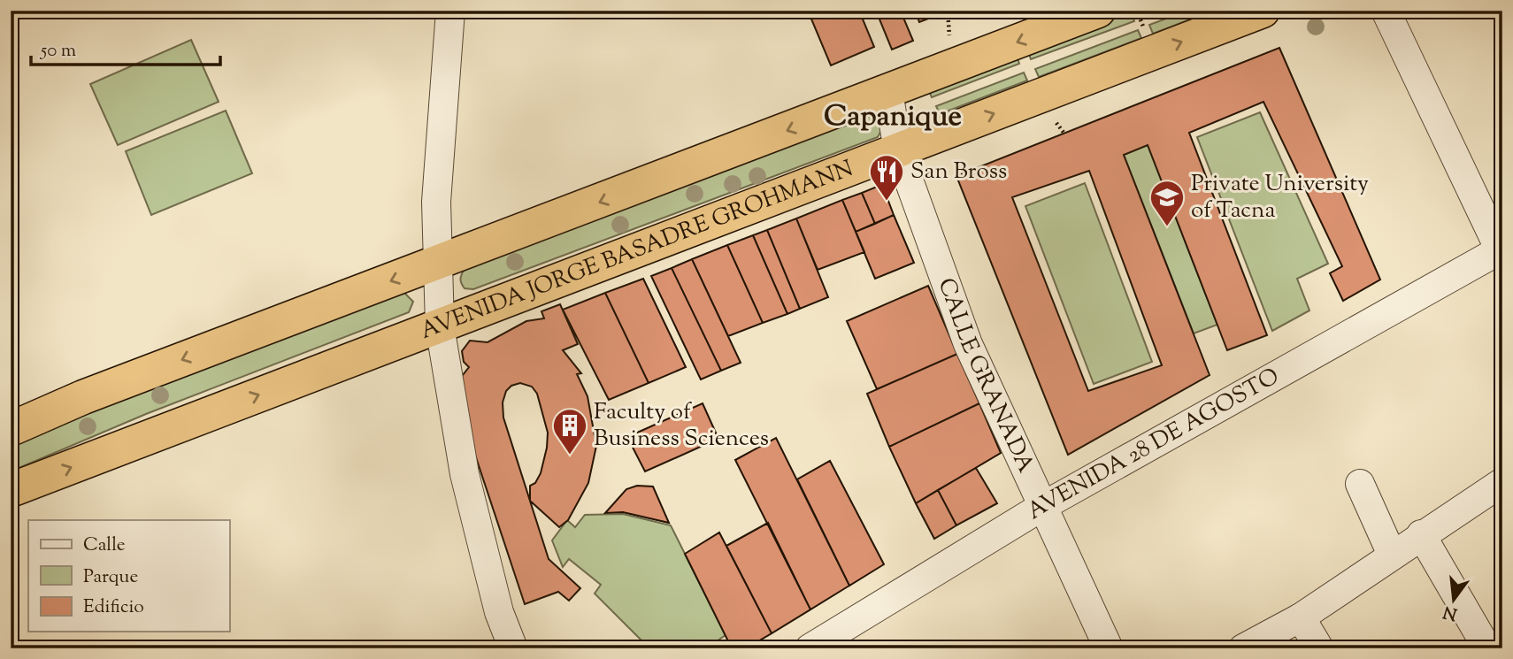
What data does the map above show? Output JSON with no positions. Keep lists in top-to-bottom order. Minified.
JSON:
{"streets":{"highway":["AVENIDA JORGE BASADRE GROHMANN"],"street":["CALLE GRANADA","AVENIDA 28 DE AGOSTO"]},"crossings":[["AVENIDA JORGE BASADRE GROHMANN","CALLE GRANADA"],["CALLE GRANADA","AVENIDA 28 DE AGOSTO"]],"districts":["Capanique"],"places":{"restaurant":["San Bross"],"school or university":["Private University of Tacna"],"building":["Faculty of Business Sciences"]},"legend":["Calle","Parque","Edificio"],"scale_bar":"50 m","north":"bottom"}
